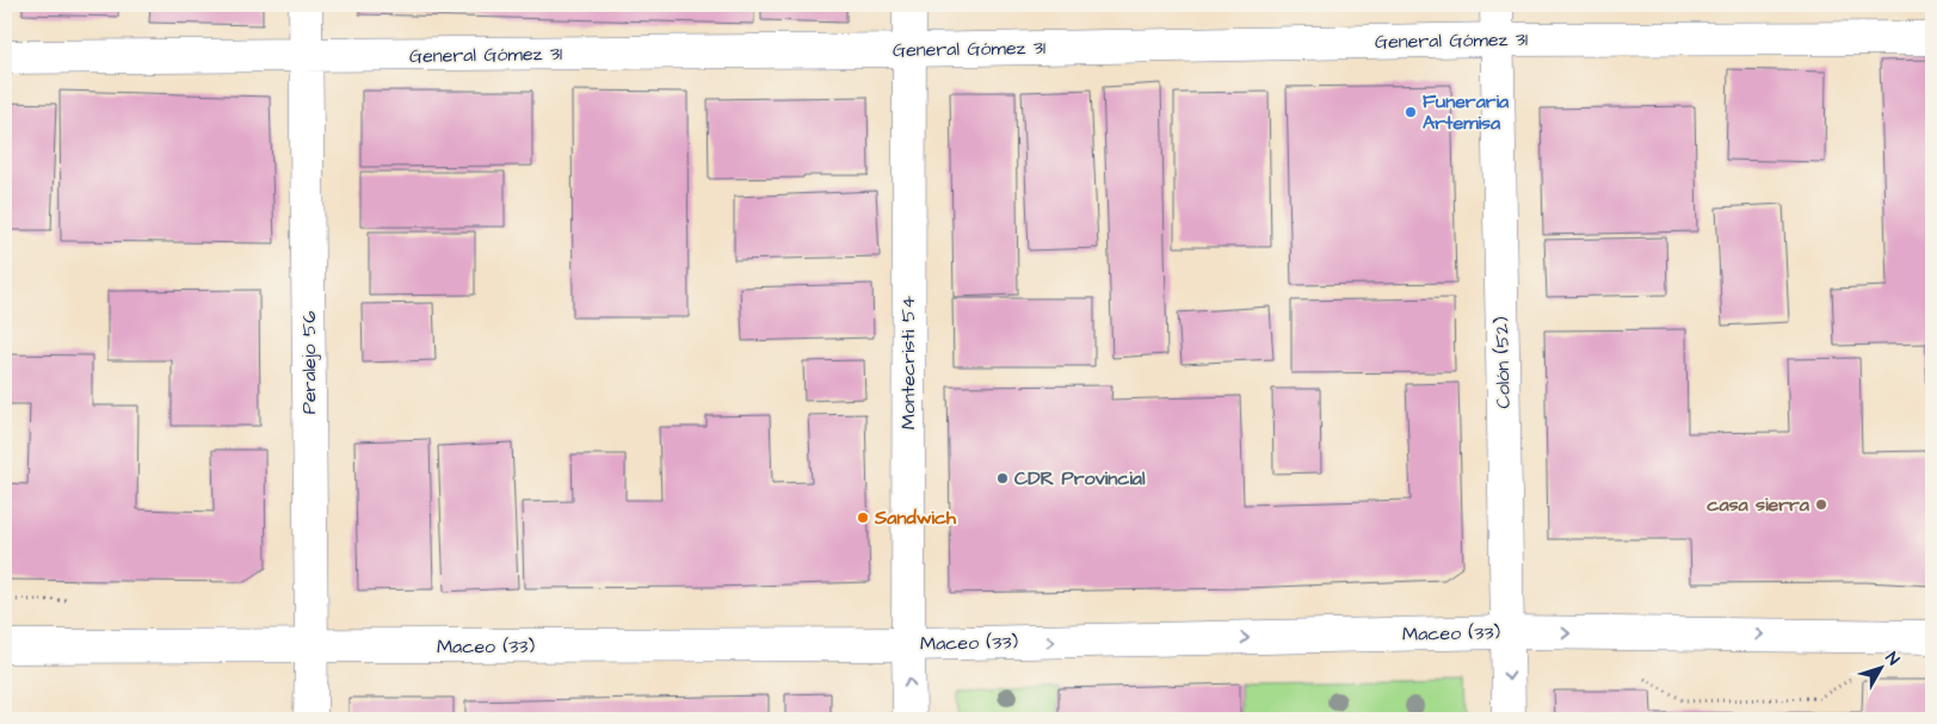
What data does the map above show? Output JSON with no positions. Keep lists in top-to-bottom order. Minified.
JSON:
{"streets":{"street":["General Gómez 31","Peralejo 56","Montecristi 54","Colón (52)","Maceo (33)"]},"crossings":[["General Gómez 31","Peralejo 56"],["General Gómez 31","Montecristi 54"],["General Gómez 31","Colón (52)"],["Peralejo 56","Maceo (33)"],["Montecristi 54","Maceo (33)"],["Colón (52)","Maceo (33)"]],"one_way":["Maceo (33)"],"places":["Funeraria Artemisa","CDR Provincial","casa sierra","Sandwich"],"north":"top right"}
